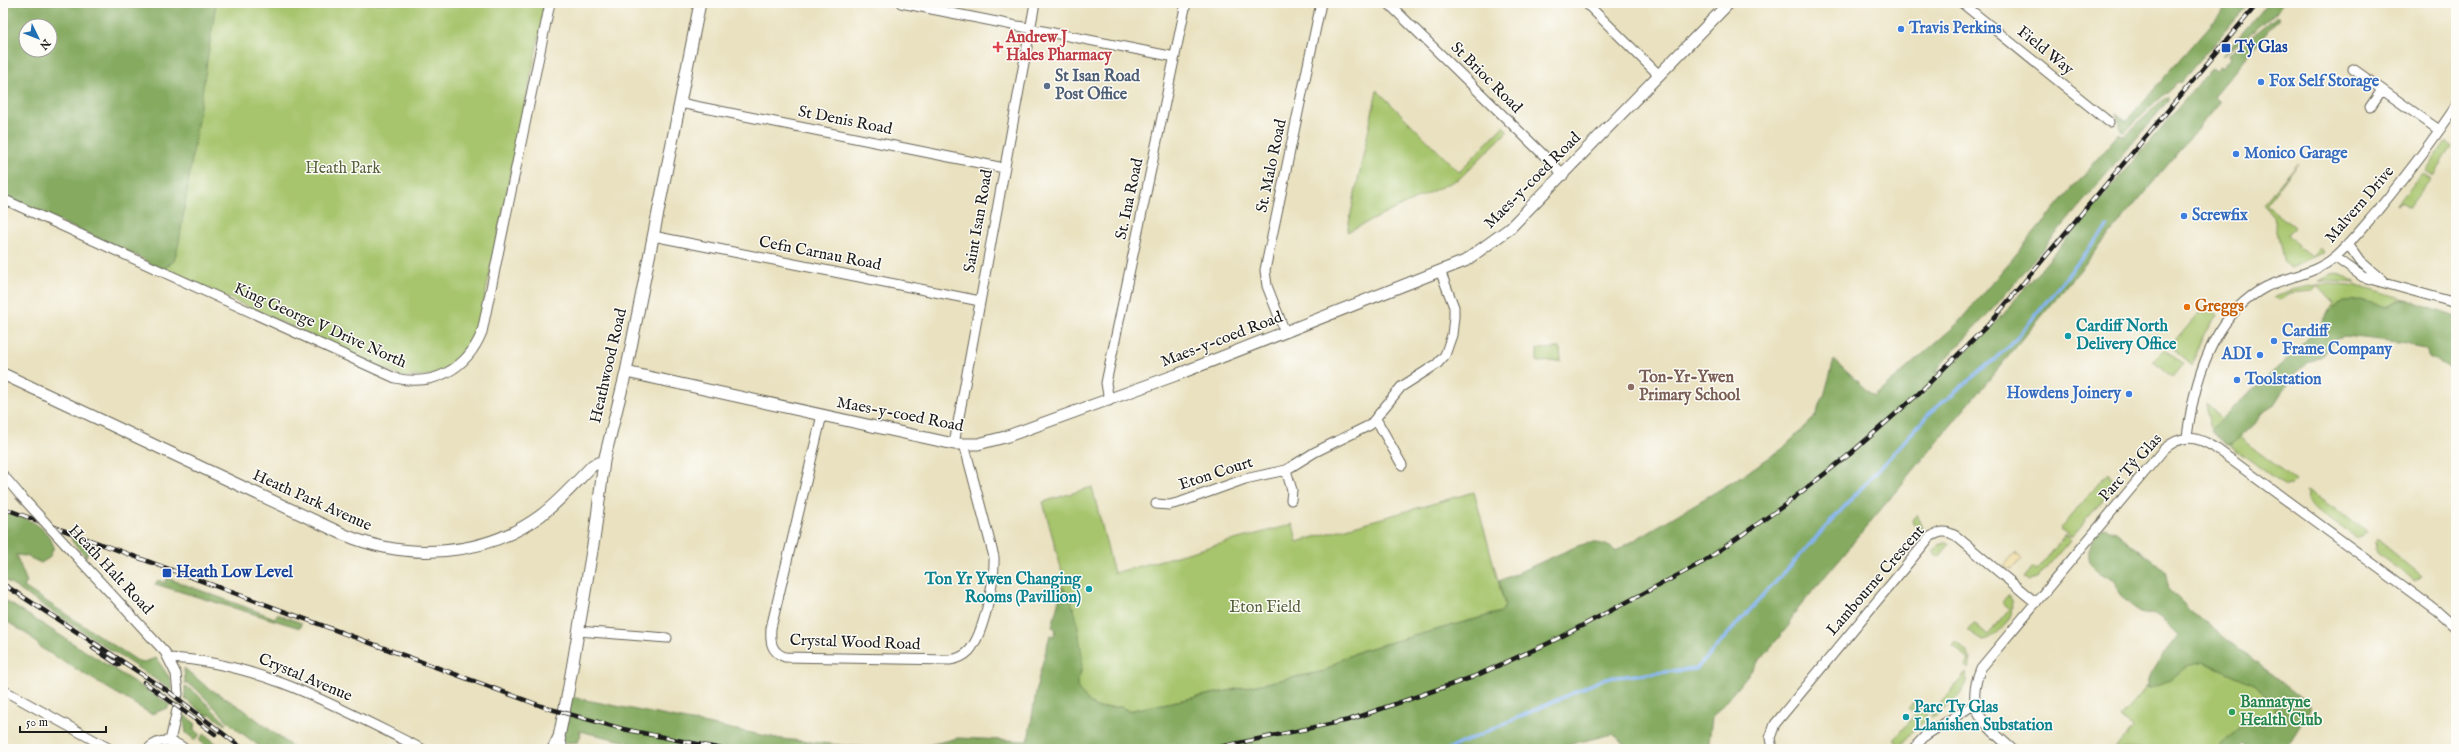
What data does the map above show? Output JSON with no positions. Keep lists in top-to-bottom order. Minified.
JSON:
{"streets":{"street":["Field Way","St Brioc Road","St Denis Road","St. Malo Road","Maes-y-coed Road","St. Ina Road","Malvern Drive","Saint Isan Road","Cefn Carnau Road","King George V Drive North","Heathwood Road","Parc Tŷ Glas","Eton Court","Heath Park Avenue","Heath Halt Road","Lambourne Crescent","Crystal Wood Road","Crystal Avenue"]},"crossings":[["St Brioc Road","Maes-y-coed Road"],["St Denis Road","Saint Isan Road"],["St Denis Road","Heathwood Road"],["St. Malo Road","Maes-y-coed Road"],["Maes-y-coed Road","St. Ina Road"],["Maes-y-coed Road","Saint Isan Road"],["Maes-y-coed Road","Heathwood Road"],["Maes-y-coed Road","Eton Court"],["Maes-y-coed Road","Crystal Wood Road"],["Malvern Drive","Parc Tŷ Glas"],["Saint Isan Road","Cefn Carnau Road"],["Saint Isan Road","Crystal Wood Road"],["Cefn Carnau Road","Heathwood Road"],["Heathwood Road","Heath Park Avenue"],["Parc Tŷ Glas","Lambourne Crescent"],["Heath Halt Road","Crystal Avenue"]],"parks":["Heath Park","Eton Field"],"places":{"other":["Travis Perkins","Fox Self Storage","St Isan Road Post Office","Monico Garage","Screwfix","Greggs","Cardiff North Delivery Office","Cardiff Frame Company","ADI","Toolstation","Ton-Yr-Ywen Primary School","Howdens Joinery","Ton Yr Ywen Changing Rooms (Pavillion)","Bannatyne Health Club","Parc Ty Glas Llanishen Substation"],"health":["Andrew J Hales Pharmacy"],"transit":["Tŷ Glas","Heath Low Level"]},"scale_bar":"50 m","north":"bottom right"}
